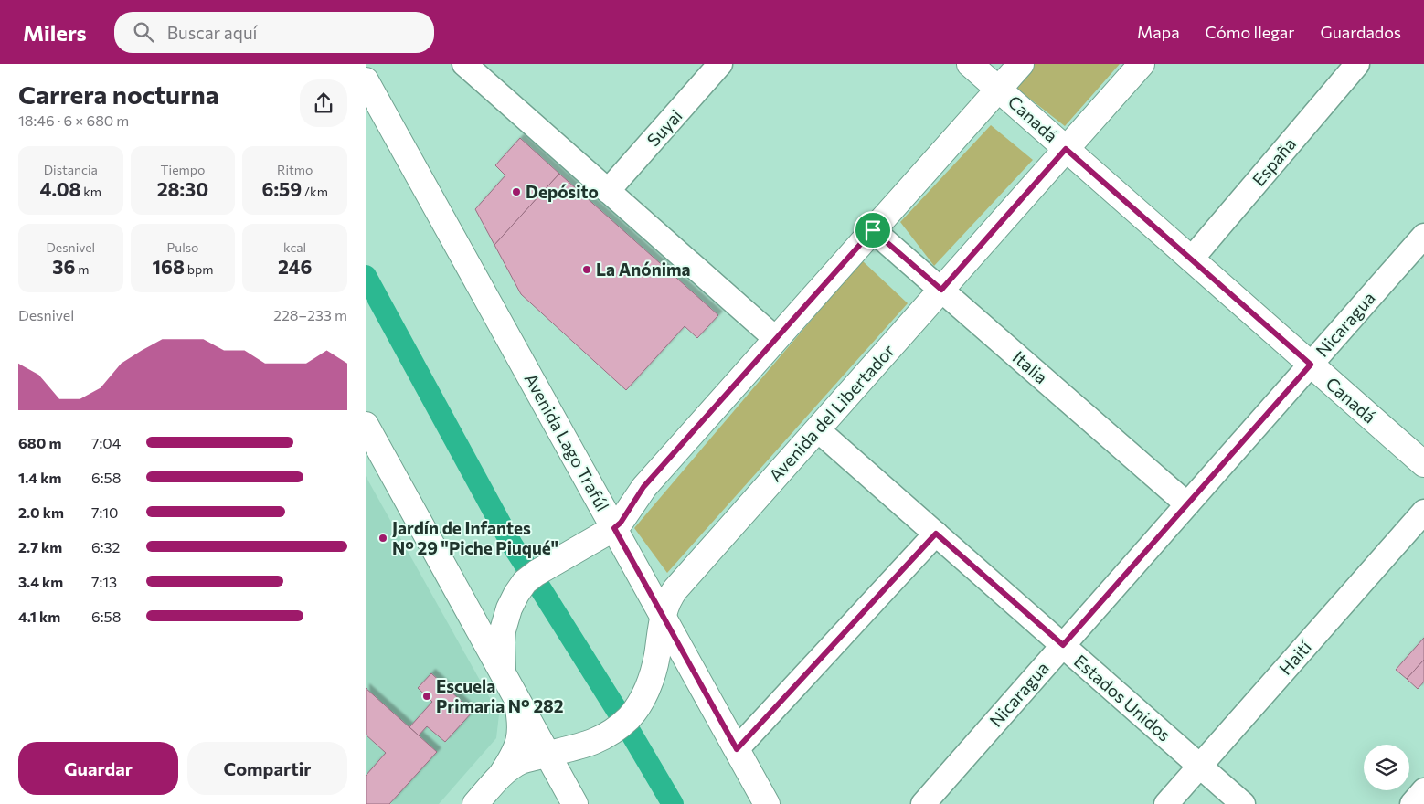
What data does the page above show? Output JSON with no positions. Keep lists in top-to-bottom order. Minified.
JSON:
{"streets":{"main road":["Canadá","Avenida del Libertador","Avenida Lago Trafúl"],"street":["Suyai","España","Nicaragua","Italia","Haití","Estados Unidos"]},"crossings":[["Canadá","España"],["Canadá","Nicaragua"],["Canadá","Avenida del Libertador"],["Nicaragua","Italia"],["Nicaragua","Estados Unidos"],["Italia","Avenida del Libertador"],["Avenida del Libertador","Avenida Lago Trafúl"],["Avenida del Libertador","Estados Unidos"],["Haití","Estados Unidos"]],"places":["Depósito","La Anónima","Jardín de Infantes N° 29 \"Piche Piuqué\"","Escuela Primaria N° 282"],"page":{"header":"Milers","search":"Buscar aquí","nav":["Mapa","Cómo llegar","Guardados"],"heading":["Carrera nocturna","18:46 · 6 × 680 m"],"stats":[["Distancia","4.08 km"],["Tiempo","28:30"],["Ritmo","6:59 /km"],["Desnivel","36 m"],["Pulso","168 bpm"],["kcal","246"]],"chart":["Desnivel","228–233 m"],"list":[{"name":"680 m","note":"7:04"},{"name":"1.4 km","note":"6:58"},{"name":"2.0 km","note":"7:10"},{"name":"2.7 km","note":"6:32"},{"name":"3.4 km","note":"7:13"},{"name":"4.1 km","note":"6:58"}],"buttons":["Guardar","Compartir"]}}
